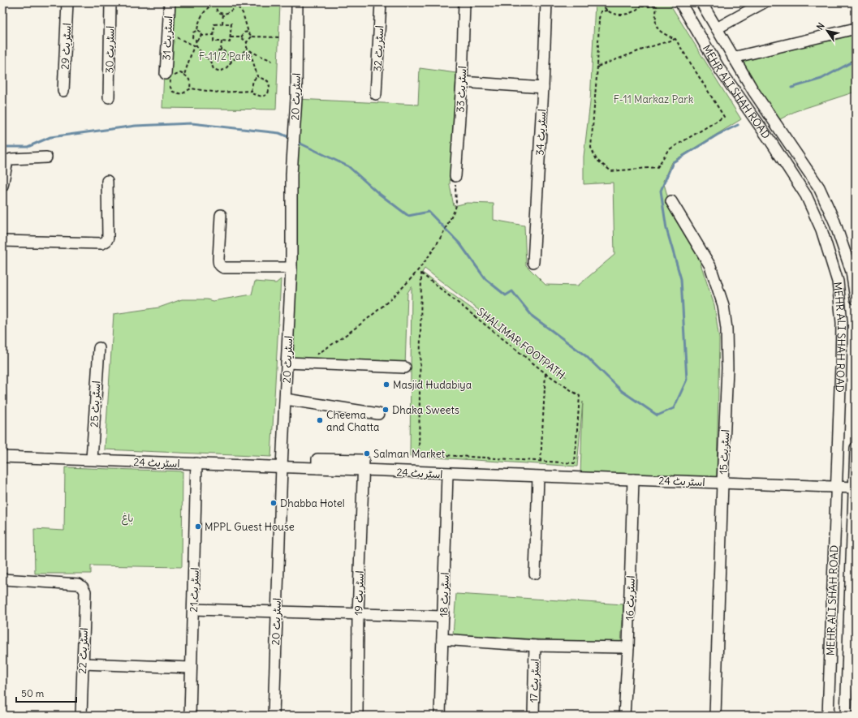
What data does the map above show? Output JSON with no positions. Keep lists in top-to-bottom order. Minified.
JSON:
{"streets":{"street":["اسٹریٹ 31","اسٹریٹ 29","اسٹریٹ 32","اسٹریٹ 30","اسٹریٹ 33","MEHR ALI SHAH ROAD","اسٹریٹ 20","اسٹریٹ 34","اسٹریٹ 25","اسٹریٹ 15","اسٹریٹ 24","اسٹریٹ 21","اسٹریٹ 19","اسٹریٹ 18","اسٹریٹ 16","اسٹریٹ 22","اسٹریٹ 17"],"path":["SHALIMAR FOOTPATH"]},"crossings":[["MEHR ALI SHAH ROAD","اسٹریٹ 24"],["اسٹریٹ 20","اسٹریٹ 24"],["اسٹریٹ 25","اسٹریٹ 24"],["اسٹریٹ 15","اسٹریٹ 24"],["اسٹریٹ 24","اسٹریٹ 21"],["اسٹریٹ 24","اسٹریٹ 19"],["اسٹریٹ 24","اسٹریٹ 18"],["اسٹریٹ 24","اسٹریٹ 16"]],"parks":["F-11/2 Park","F-11 Markaz Park","باغ"],"places":["Masjid Hudabiya","Dhaka Sweets","Cheema and Chatta","Salman Market","Dhabba Hotel","MPPL Guest House"],"scale_bar":"50 m","north":"top left"}
